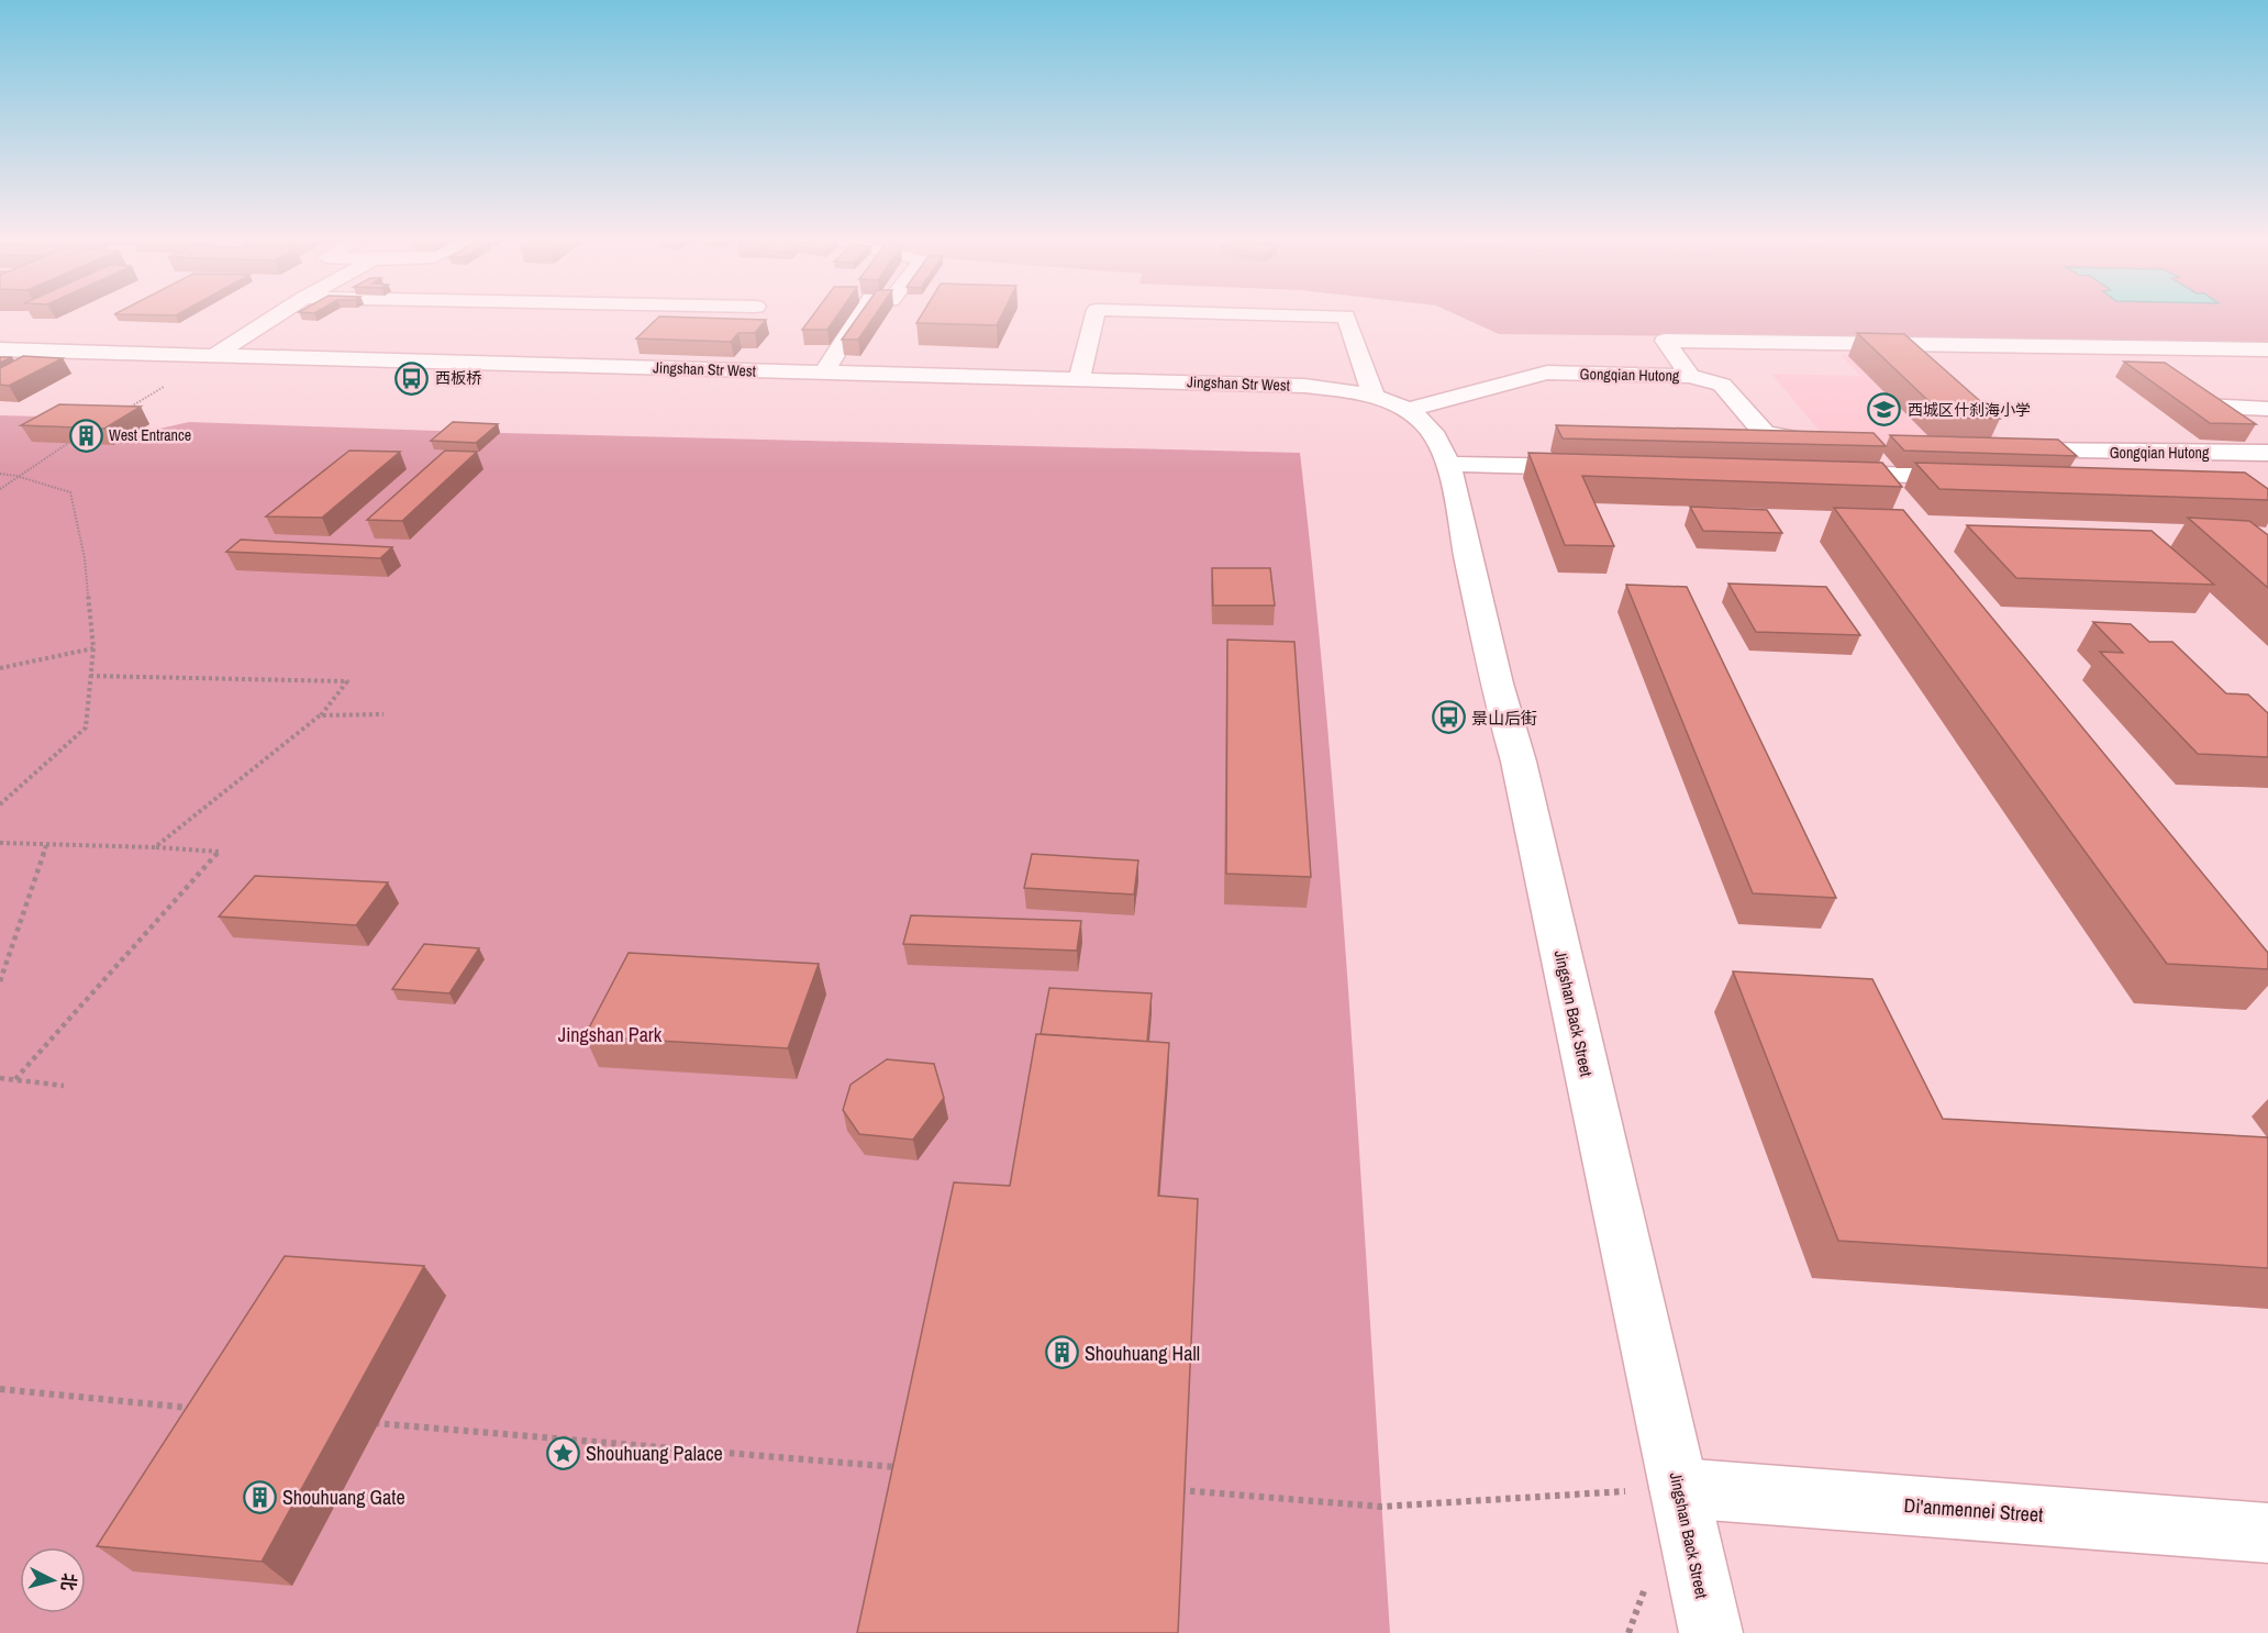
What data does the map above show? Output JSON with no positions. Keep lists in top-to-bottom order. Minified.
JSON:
{"streets":{"street":["Jingshan Str West","Gongqian Hutong","Jingshan Back Street","Di'anmennei Street"]},"crossings":[["Jingshan Str West","Gongqian Hutong"],["Jingshan Str West","Jingshan Back Street"],["Gongqian Hutong","Jingshan Back Street"],["Jingshan Back Street","Di'anmennei Street"]],"parks":["Jingshan Park"],"places":{"bus stop":["西板桥","景山后街"],"school or university":["西城区什刹海小学"],"building":["West Entrance","Shouhuang Hall","Shouhuang Gate"],"place":["Shouhuang Palace"]},"north":"right"}
